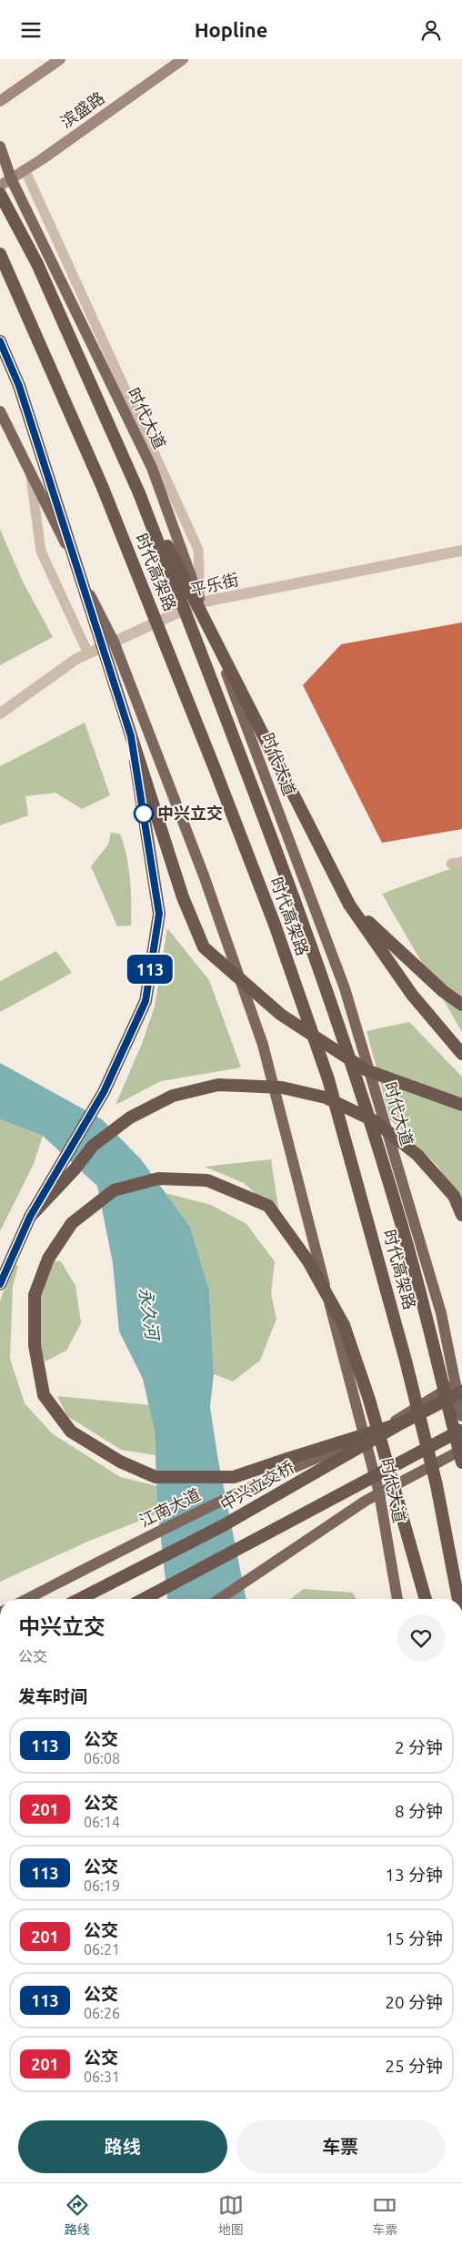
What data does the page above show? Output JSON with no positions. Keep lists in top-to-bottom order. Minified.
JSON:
{"streets":{"highway":["时代高架路","中兴立交桥"],"main road":["滨盛路","时代大道","江南大道"],"street":["平乐街"]},"crossings":[["滨盛路","时代大道"],["时代大道","平乐街"],["时代大道","中兴立交桥"],["时代大道","江南大道"],["中兴立交桥","江南大道"]],"water":["永久河"],"places":["中兴立交"],"lines":["bus line 113"],"page":{"header":"Hopline","on_map":"113","heading":[["中兴立交","公交"],"发车时间"],"list":[{"mark":"113","name":"公交","note":"06:08","value":"2 分钟"},{"mark":"201","name":"公交","note":"06:14","value":"8 分钟"},{"mark":"113","name":"公交","note":"06:19","value":"13 分钟"},{"mark":"201","name":"公交","note":"06:21","value":"15 分钟"},{"mark":"113","name":"公交","note":"06:26","value":"20 分钟"},{"mark":"201","name":"公交","note":"06:31","value":"25 分钟"}],"buttons":["路线","车票"],"tabs":["路线","地图","车票"]}}
